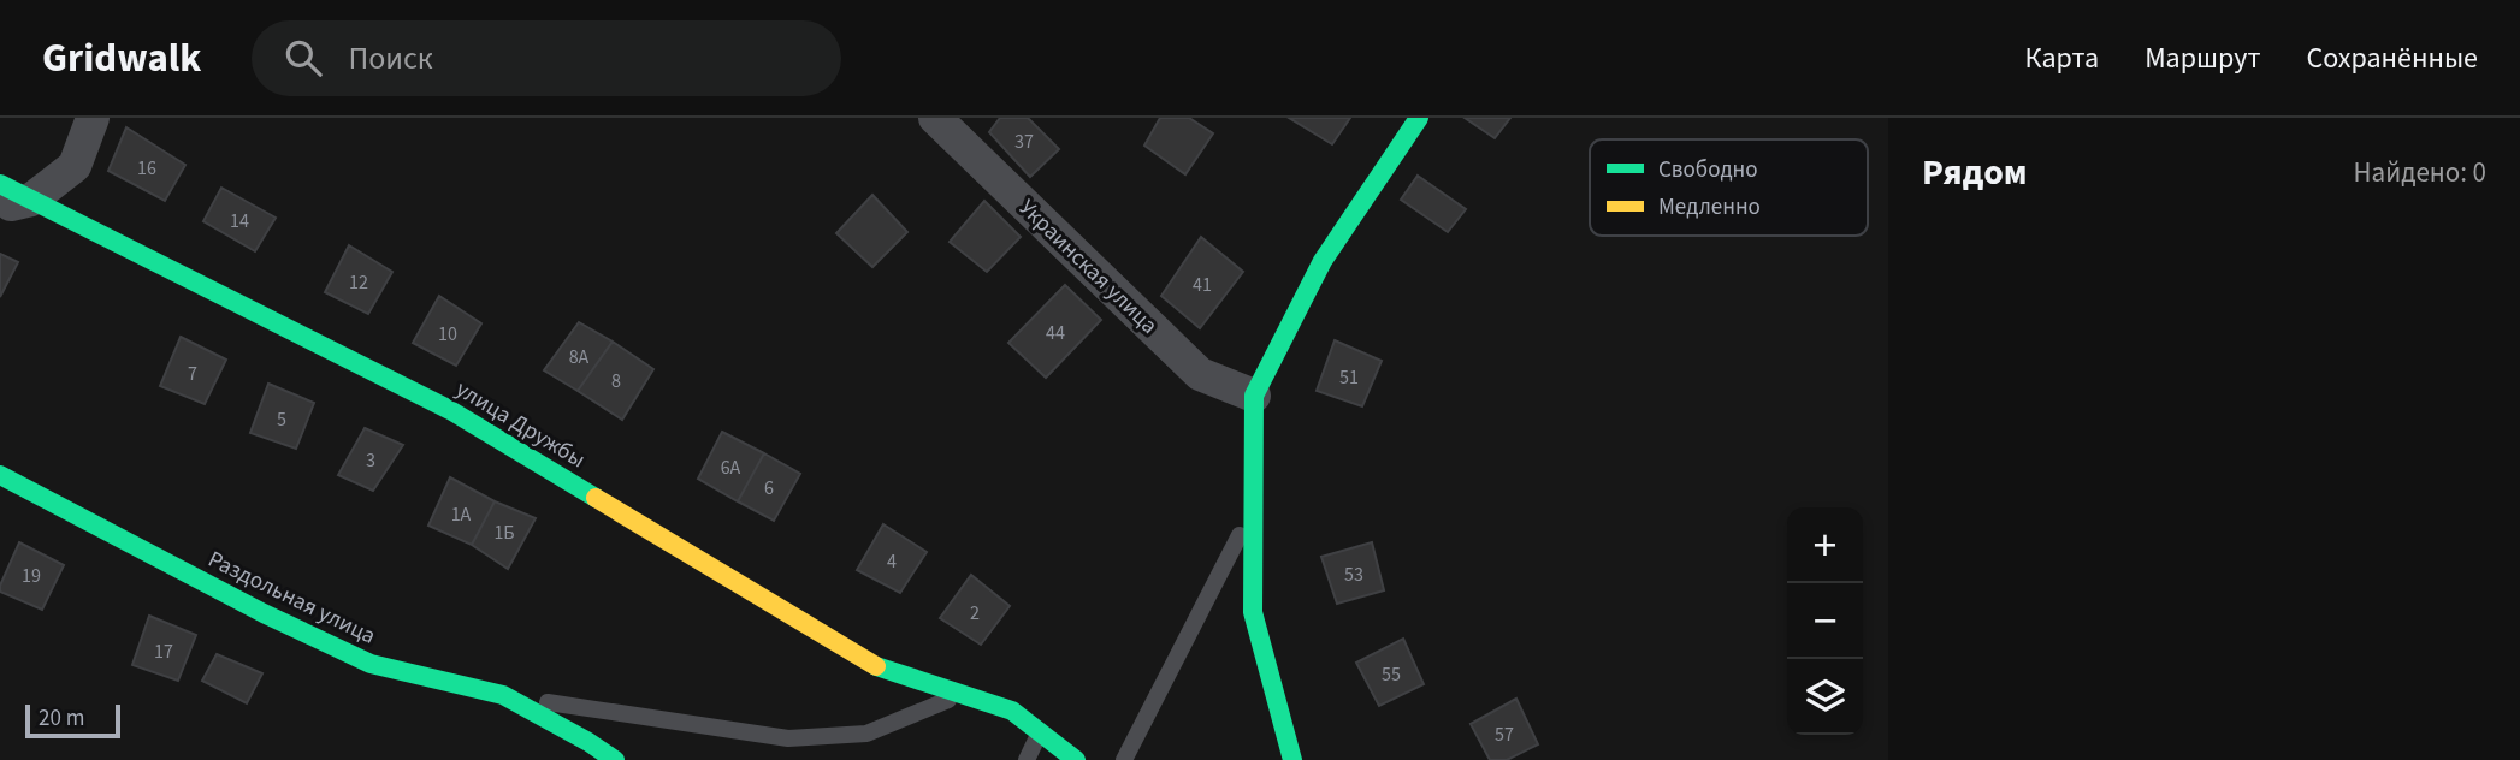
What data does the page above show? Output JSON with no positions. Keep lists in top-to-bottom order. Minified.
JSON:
{"streets":{"street":["Украинская улица","улица Дружбы","Раздольная улица"]},"house_numbers":["37","16","14","12","41","44","10","8А","7","51","8","5","3","6А","6","1А","1Б","4","53","19","2","17","55","57"],"legend":["Свободно","Медленно"],"scale_bar":"20 m","page":{"header":"Gridwalk","search":"Поиск","nav":["Карта","Маршрут","Сохранённые"],"heading":["Рядом","Найдено: 0"],"map_buttons":["+","−"],"scale":"20 m"}}
